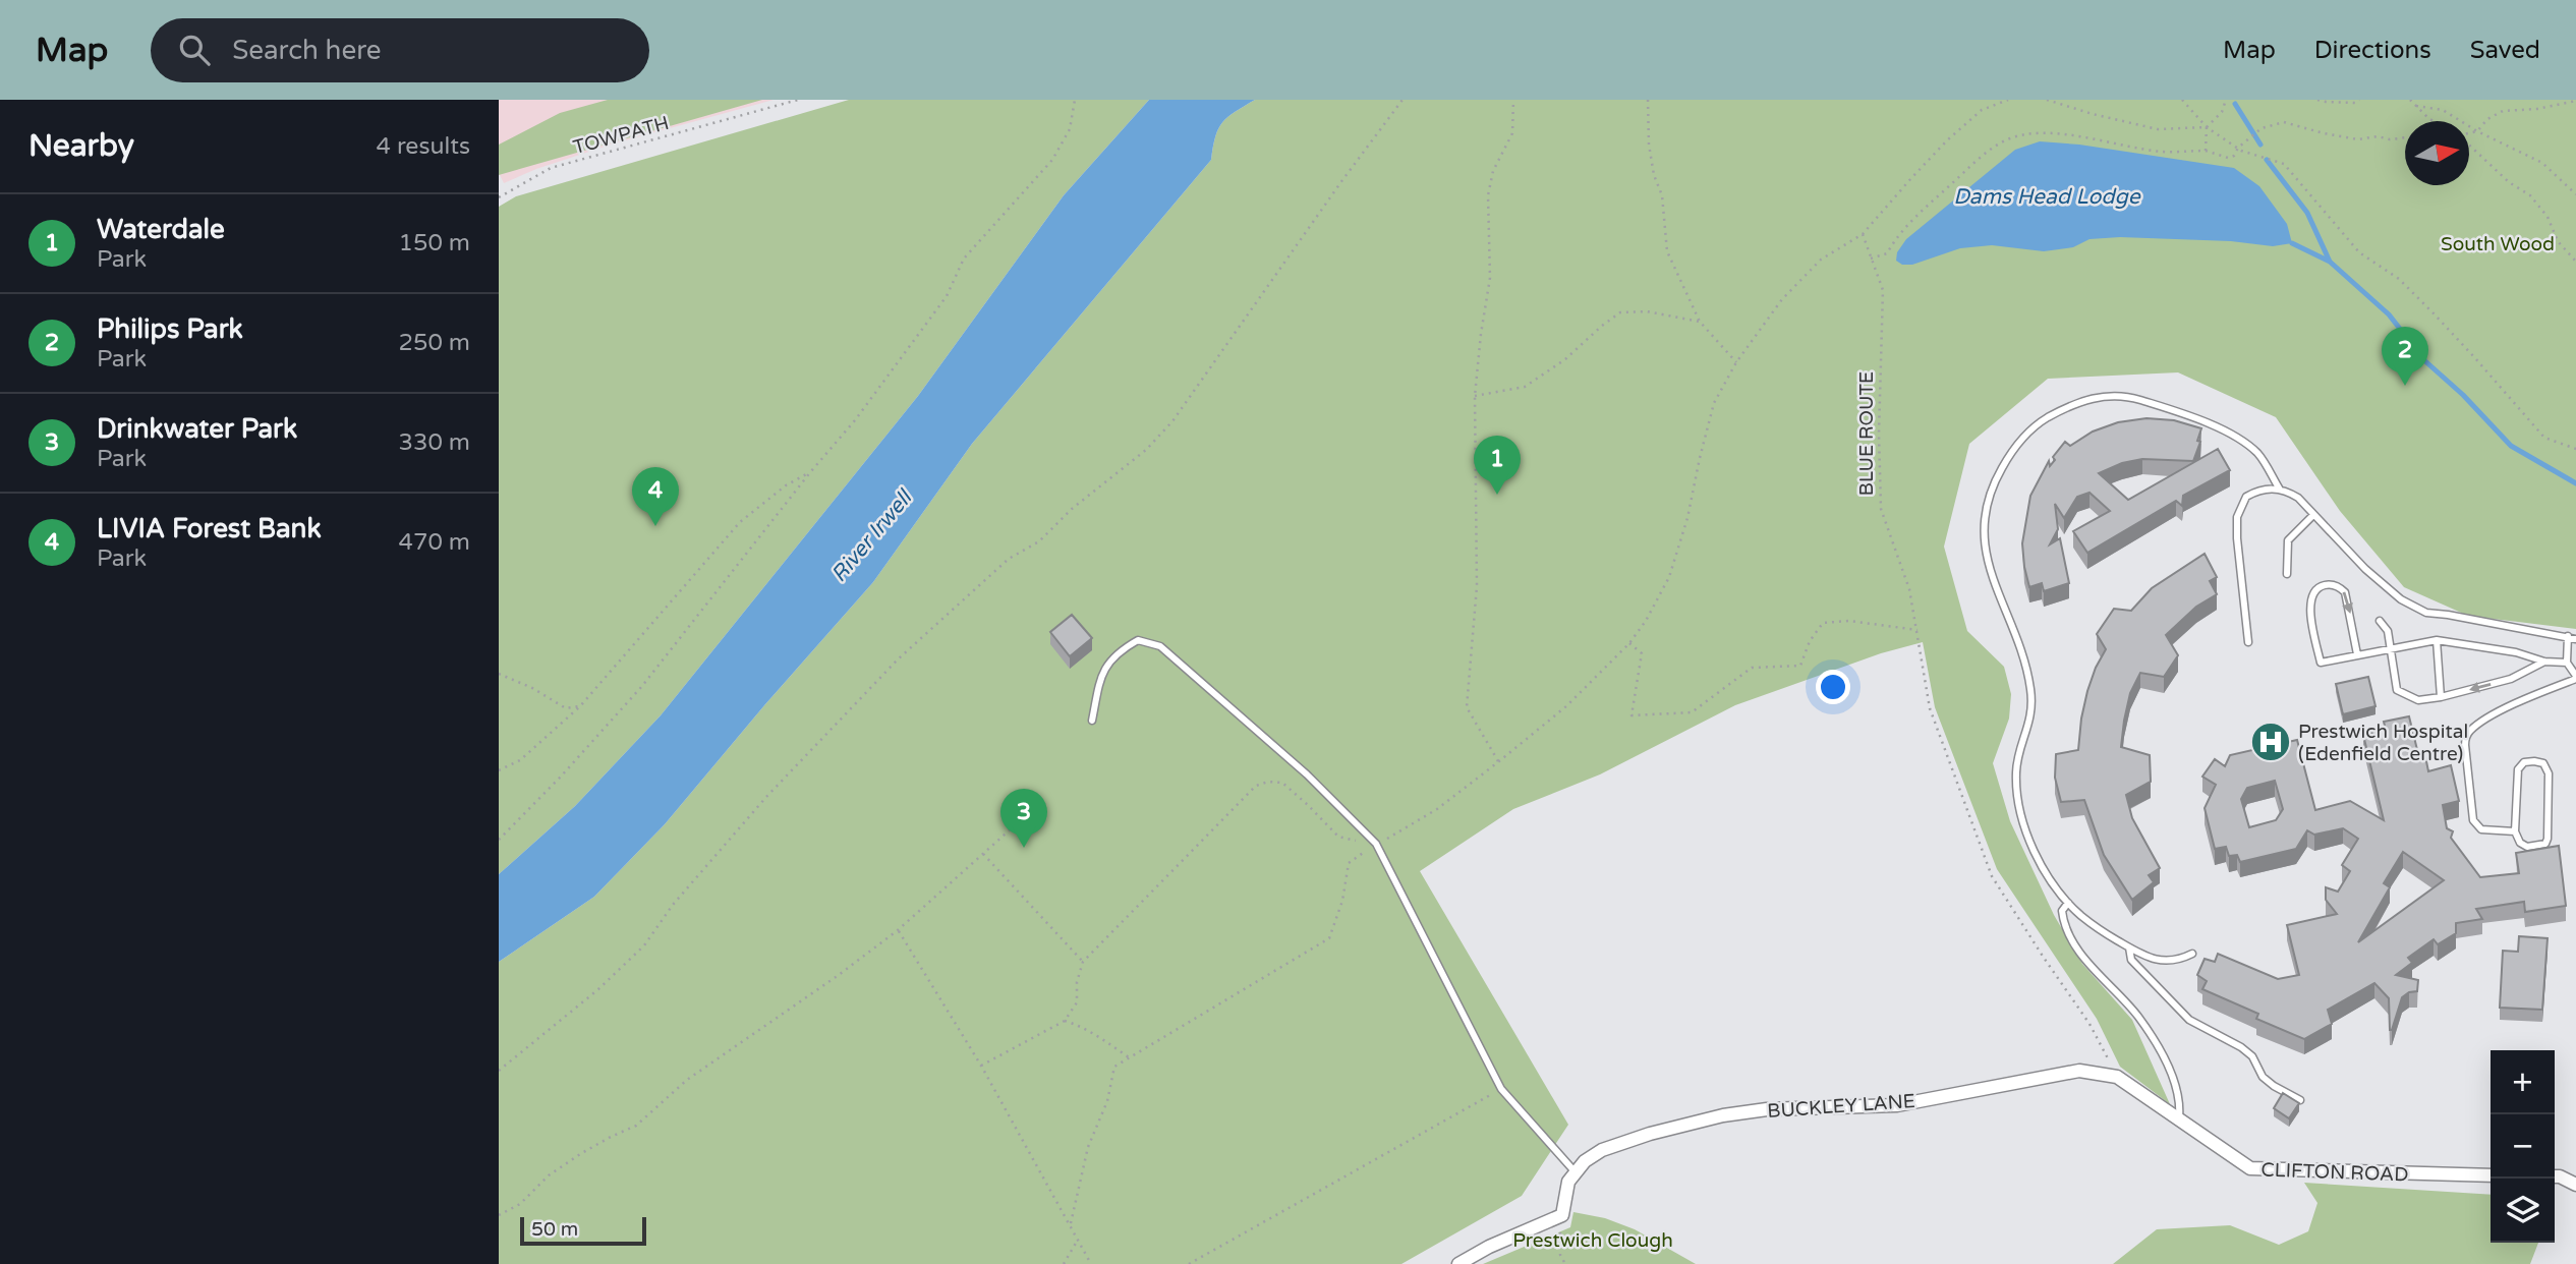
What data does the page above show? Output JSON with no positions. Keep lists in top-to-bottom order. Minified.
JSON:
{"streets":{"street":["BUCKLEY LANE","CLIFTON ROAD"],"path":["TOWPATH","BLUE ROUTE"]},"crossings":[["BLUE ROUTE","BUCKLEY LANE"],["BLUE ROUTE","CLIFTON ROAD"],["BUCKLEY LANE","CLIFTON ROAD"]],"water":["Dams Head Lodge","River Irwell"],"parks":["South Wood","Prestwich Clough"],"places":{"hospital":["Prestwich Hospital (Edenfield Centre)"]},"scale_bar":"50 m","north":"right","page":{"header":"Map","search":"Search here","nav":["Map","Directions","Saved"],"heading":["Nearby","4 results"],"list":[{"mark":"1","name":"Waterdale","note":"Park","value":"150 m"},{"mark":"2","name":"Philips Park","note":"Park","value":"250 m"},{"mark":"3","name":"Drinkwater Park","note":"Park","value":"330 m"},{"mark":"4","name":"LIVIA Forest Bank","note":"Park","value":"470 m"}],"pins":["2","1","4","3"],"map_buttons":["+","−"],"scale":"50 m"}}
